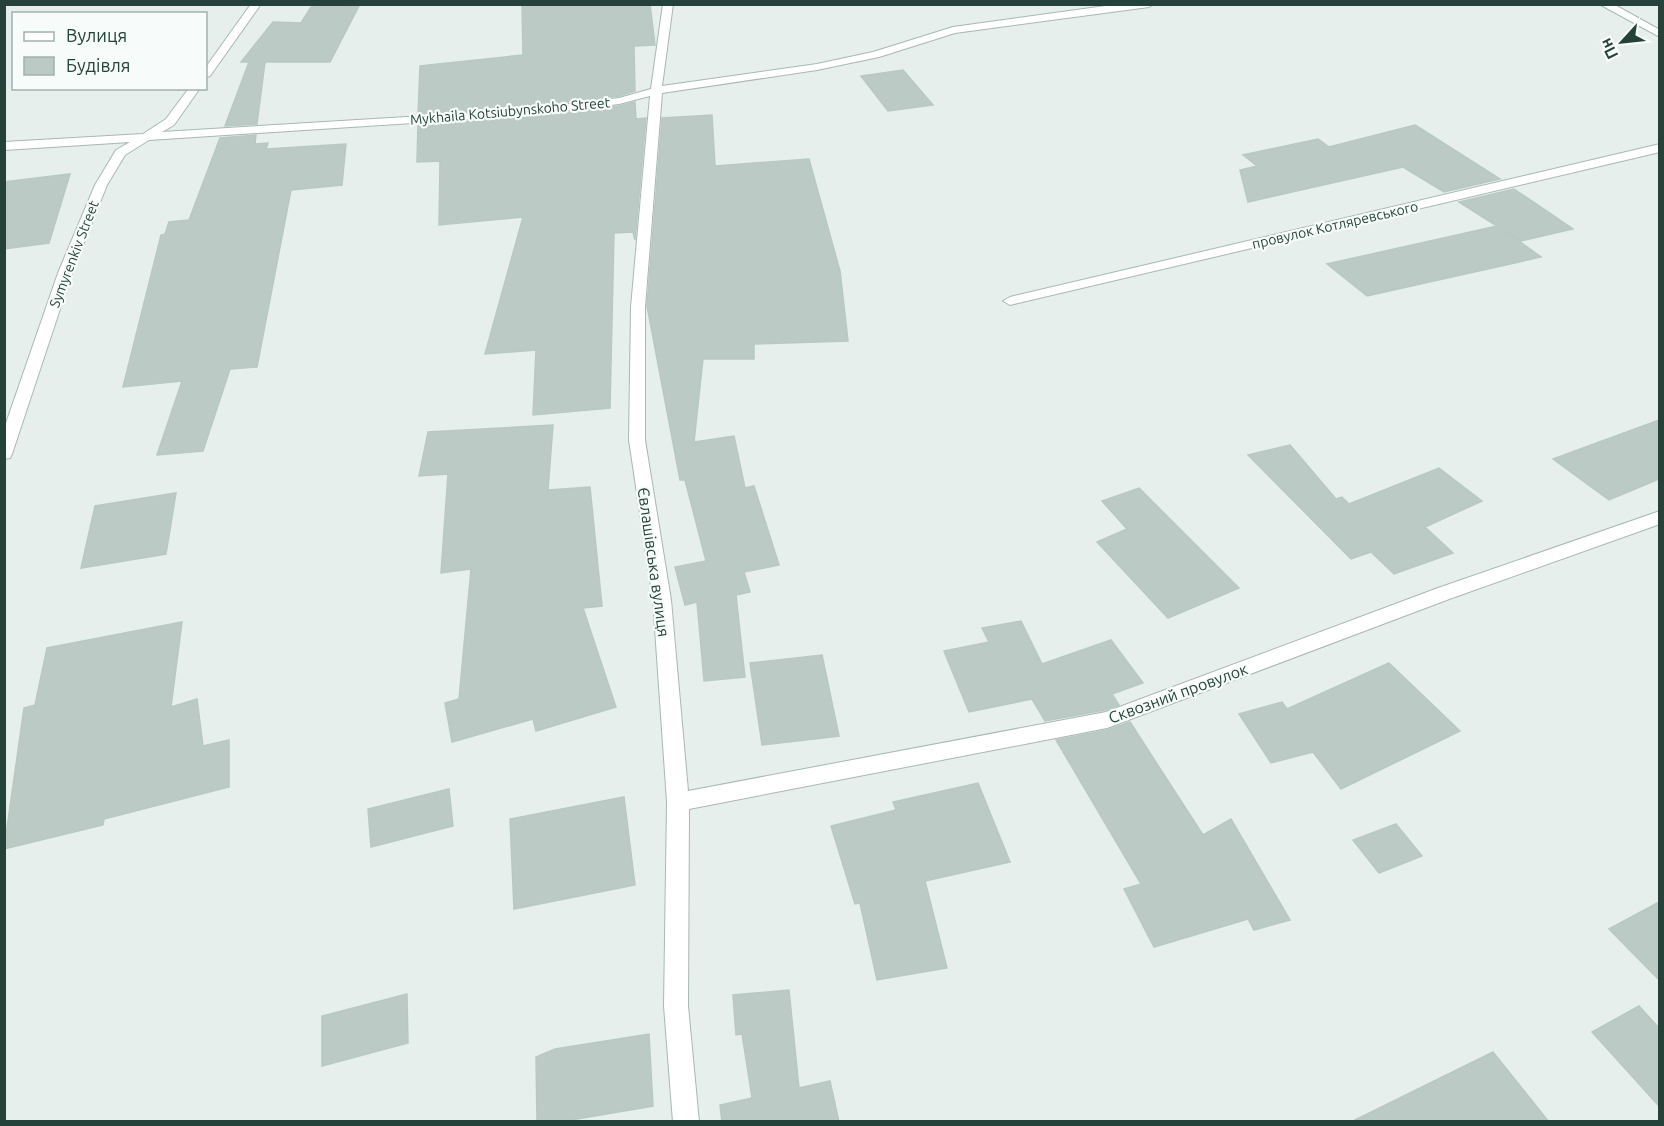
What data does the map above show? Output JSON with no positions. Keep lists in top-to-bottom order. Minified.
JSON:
{"streets":{"street":["Mykhaila Kotsiubynskoho Street","провулок Котляревського","Symyrenkiv Street","Євлашівська вулиця","Сквозний провулок"]},"crossings":[["Mykhaila Kotsiubynskoho Street","Symyrenkiv Street"],["Mykhaila Kotsiubynskoho Street","Євлашівська вулиця"],["Євлашівська вулиця","Сквозний провулок"]],"legend":["Вулиця","Будівля"],"north":"bottom left"}
